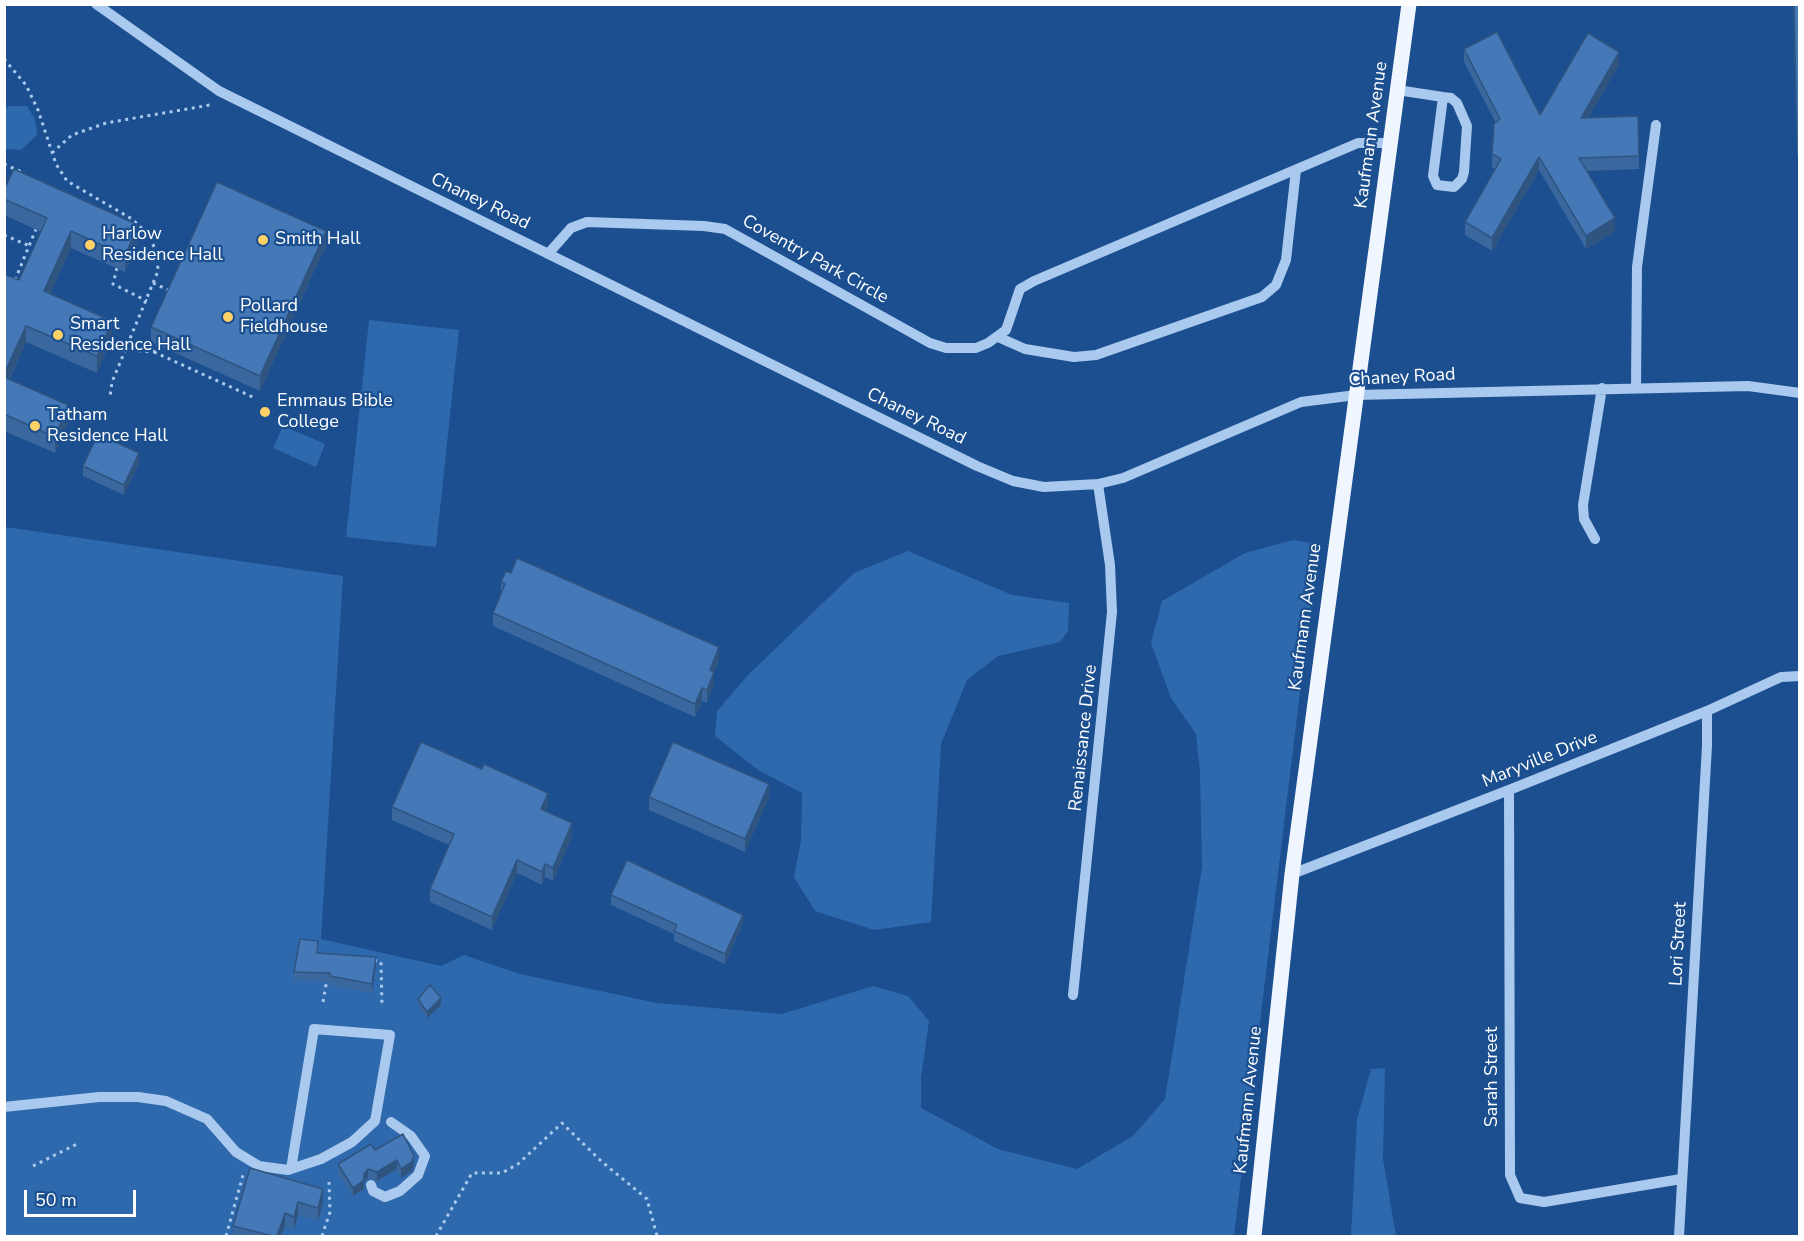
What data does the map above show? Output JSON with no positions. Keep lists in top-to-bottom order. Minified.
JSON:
{"streets":{"main road":["Kaufmann Avenue"],"street":["Chaney Road","Coventry Park Circle","Renaissance Drive","Maryville Drive","Lori Street","Sarah Street"]},"crossings":[["Kaufmann Avenue","Chaney Road"],["Kaufmann Avenue","Maryville Drive"],["Chaney Road","Coventry Park Circle"],["Chaney Road","Renaissance Drive"],["Maryville Drive","Lori Street"],["Maryville Drive","Sarah Street"],["Lori Street","Sarah Street"]],"places":["Smith Hall","Harlow Residence Hall","Pollard Fieldhouse","Smart Residence Hall","Emmaus Bible College","Tatham Residence Hall"],"scale_bar":"50 m"}
